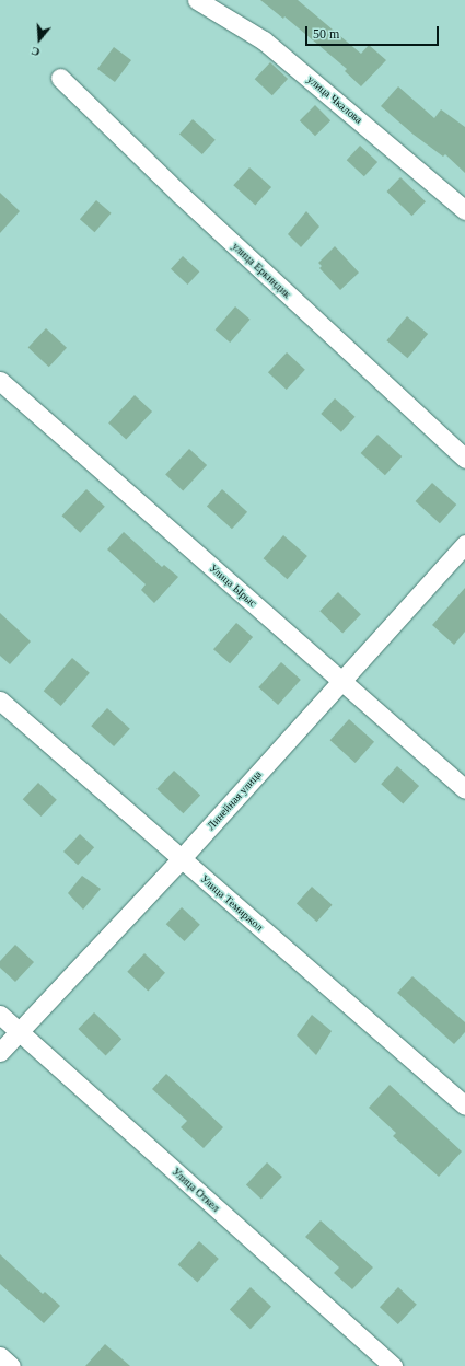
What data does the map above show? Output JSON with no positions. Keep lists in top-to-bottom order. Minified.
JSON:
{"streets":{"street":["улица Чкалова","улица Еркиндик","Улица Ырыс","Линейная улица","Улица Темиржол","Улица Откел"]},"crossings":[["Улица Ырыс","Линейная улица"],["Линейная улица","Улица Темиржол"],["Линейная улица","Улица Откел"]],"scale_bar":"50 m","north":"bottom"}
